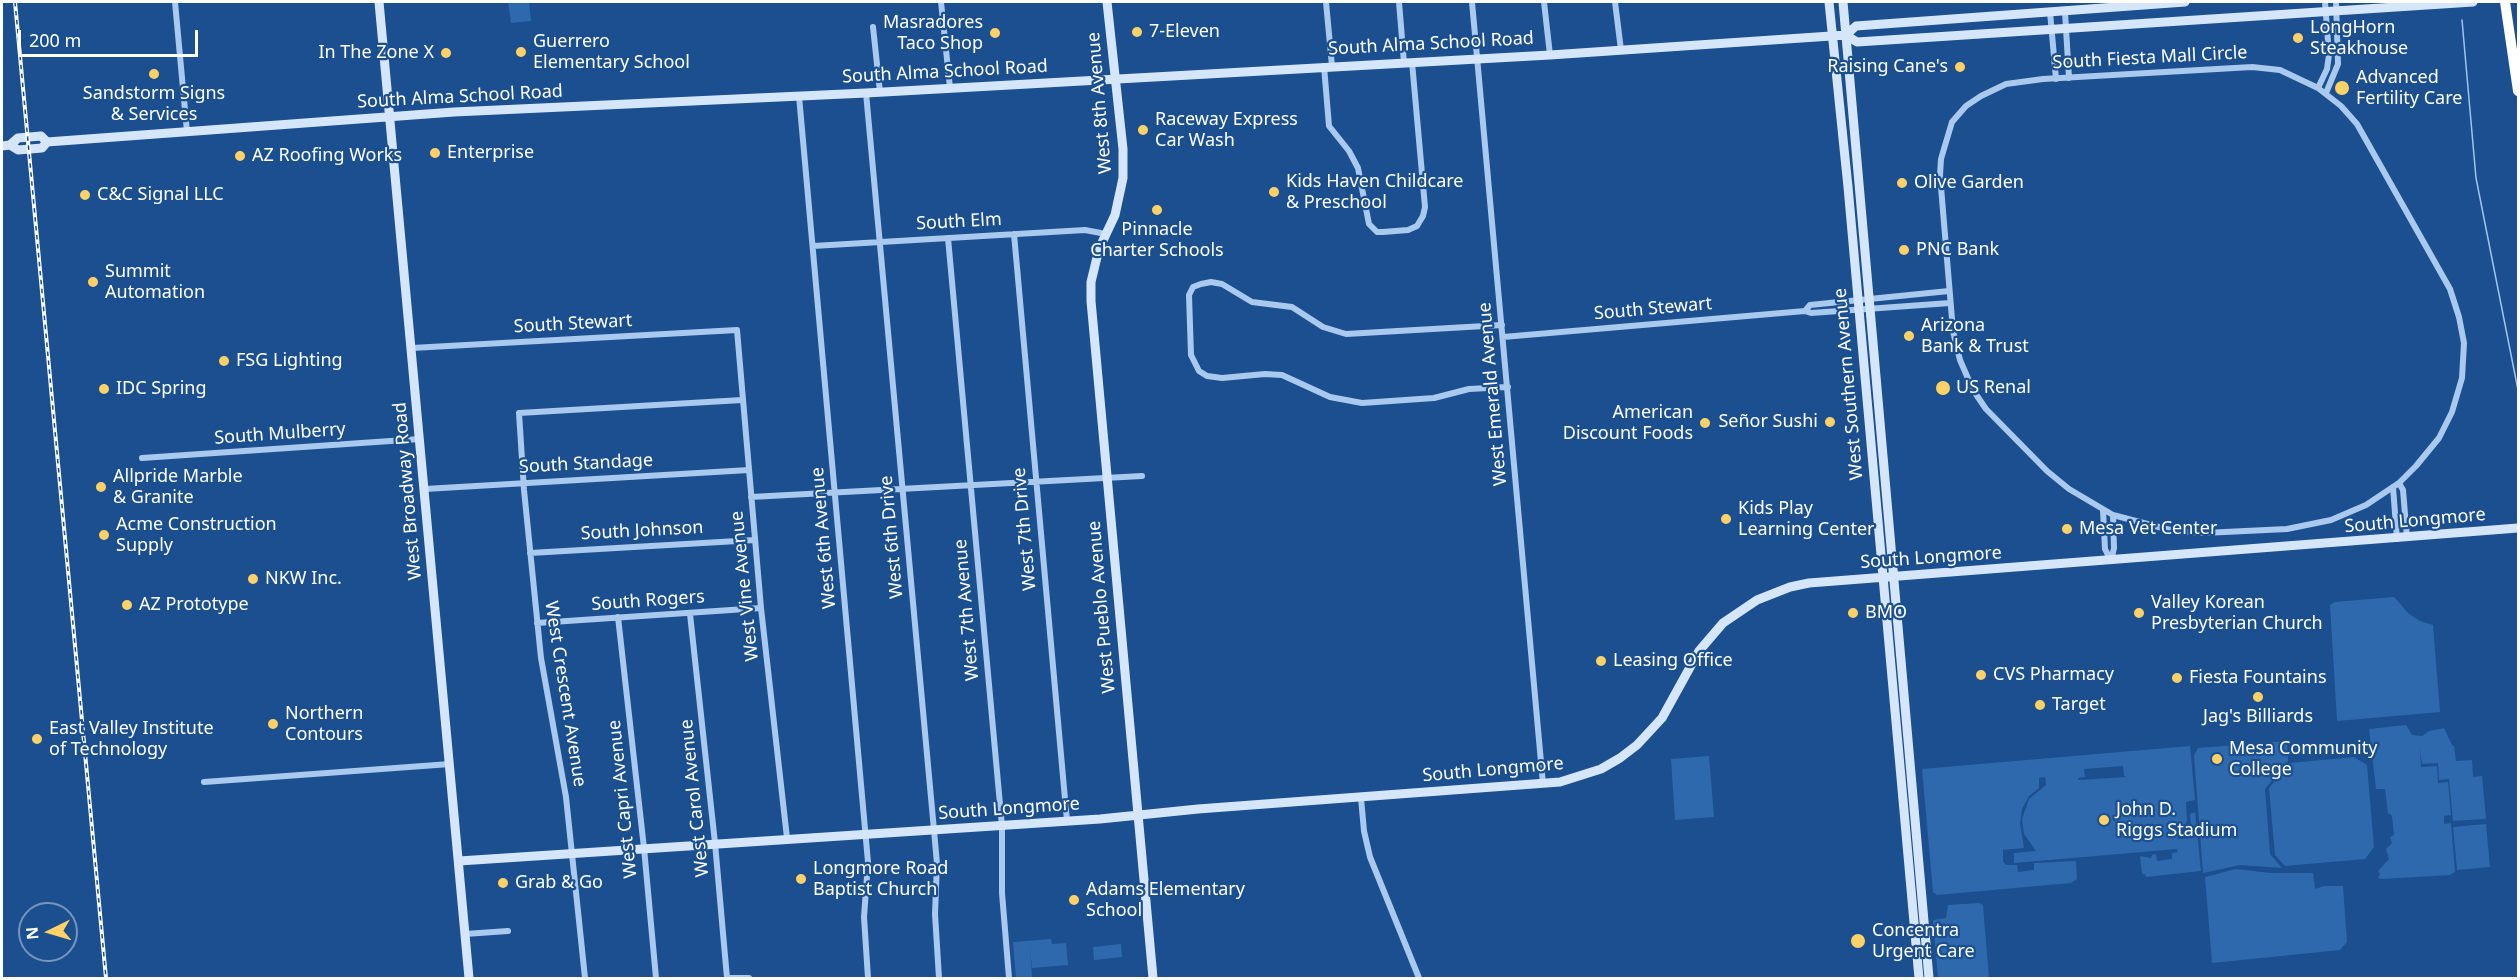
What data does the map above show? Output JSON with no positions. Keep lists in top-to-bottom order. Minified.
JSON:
{"streets":{"main road":["South Alma School Road","West 8th Avenue","West Southern Avenue","West Broadway Road","South Longmore","West Pueblo Avenue"],"street":["South Fiesta Mall Circle","South Elm","South Stewart","West Emerald Avenue","South Mulberry","South Standage","West 7th Drive","South Johnson","West 6th Drive","West 6th Avenue","West Vine Avenue","South Rogers","West 7th Avenue","West Crescent Avenue","West Carol Avenue","West Capri Avenue"]},"crossings":[["South Alma School Road","West 8th Avenue"],["South Alma School Road","West Southern Avenue"],["South Alma School Road","West Emerald Avenue"],["South Alma School Road","West Broadway Road"],["South Alma School Road","West 6th Drive"],["South Alma School Road","West 6th Avenue"],["South Fiesta Mall Circle","South Stewart"],["West 8th Avenue","South Elm"],["West 8th Avenue","West Pueblo Avenue"],["South Elm","West 7th Drive"],["South Elm","West 6th Drive"],["South Elm","West 6th Avenue"],["South Elm","West Pueblo Avenue"],["South Elm","West 7th Avenue"],["South Stewart","West Southern Avenue"],["South Stewart","West Emerald Avenue"],["South Stewart","West Broadway Road"],["South Stewart","West Vine Avenue"],["West Southern Avenue","South Longmore"],["West Emerald Avenue","South Longmore"],["South Mulberry","West Broadway Road"],["South Standage","West Broadway Road"],["South Standage","West Vine Avenue"],["South Standage","West Crescent Avenue"],["West Broadway Road","South Longmore"],["South Longmore","West 7th Drive"],["South Longmore","West 6th Drive"],["South Longmore","West 6th Avenue"],["South Longmore","West Vine Avenue"],["South Longmore","West Pueblo Avenue"],["South Longmore","West 7th Avenue"],["South Longmore","West Crescent Avenue"],["South Longmore","West Carol Avenue"],["South Longmore","West Capri Avenue"],["South Johnson","West Vine Avenue"],["South Johnson","West Crescent Avenue"],["West Vine Avenue","South Rogers"],["West Vine Avenue","West Crescent Avenue"],["South Rogers","West Crescent Avenue"],["South Rogers","West Carol Avenue"],["South Rogers","West Capri Avenue"]],"places":["7-Eleven","Masradores Taco Shop","LongHorn Steakhouse","Guerrero Elementary School","In The Zone X","Raising Cane's","Sandstorm Signs & Services","Advanced Fertility Care","Raceway Express Car Wash","Enterprise","AZ Roofing Works","Olive Garden","Kids Haven Childcare & Preschool","C&C Signal LLC","Pinnacle Charter Schools","PNC Bank","Summit Automation","Arizona Bank & Trust","FSG Lighting","US Renal","IDC Spring","Señor Sushi","American Discount Foods","Allpride Marble & Granite","Kids Play Learning Center","Mesa Vet Center","Acme Construction Supply","NKW Inc.","AZ Prototype","BMO","Valley Korean Presbyterian Church","Leasing Office","CVS Pharmacy","Fiesta Fountains","Jag's Billiards","Target","Northern Contours","East Valley Institute of Technology","Mesa Community College","John D. Riggs Stadium","Longmore Road Baptist Church","Grab & Go","Adams Elementary School","Concentra Urgent Care"],"scale_bar":"200 m","north":"left"}
